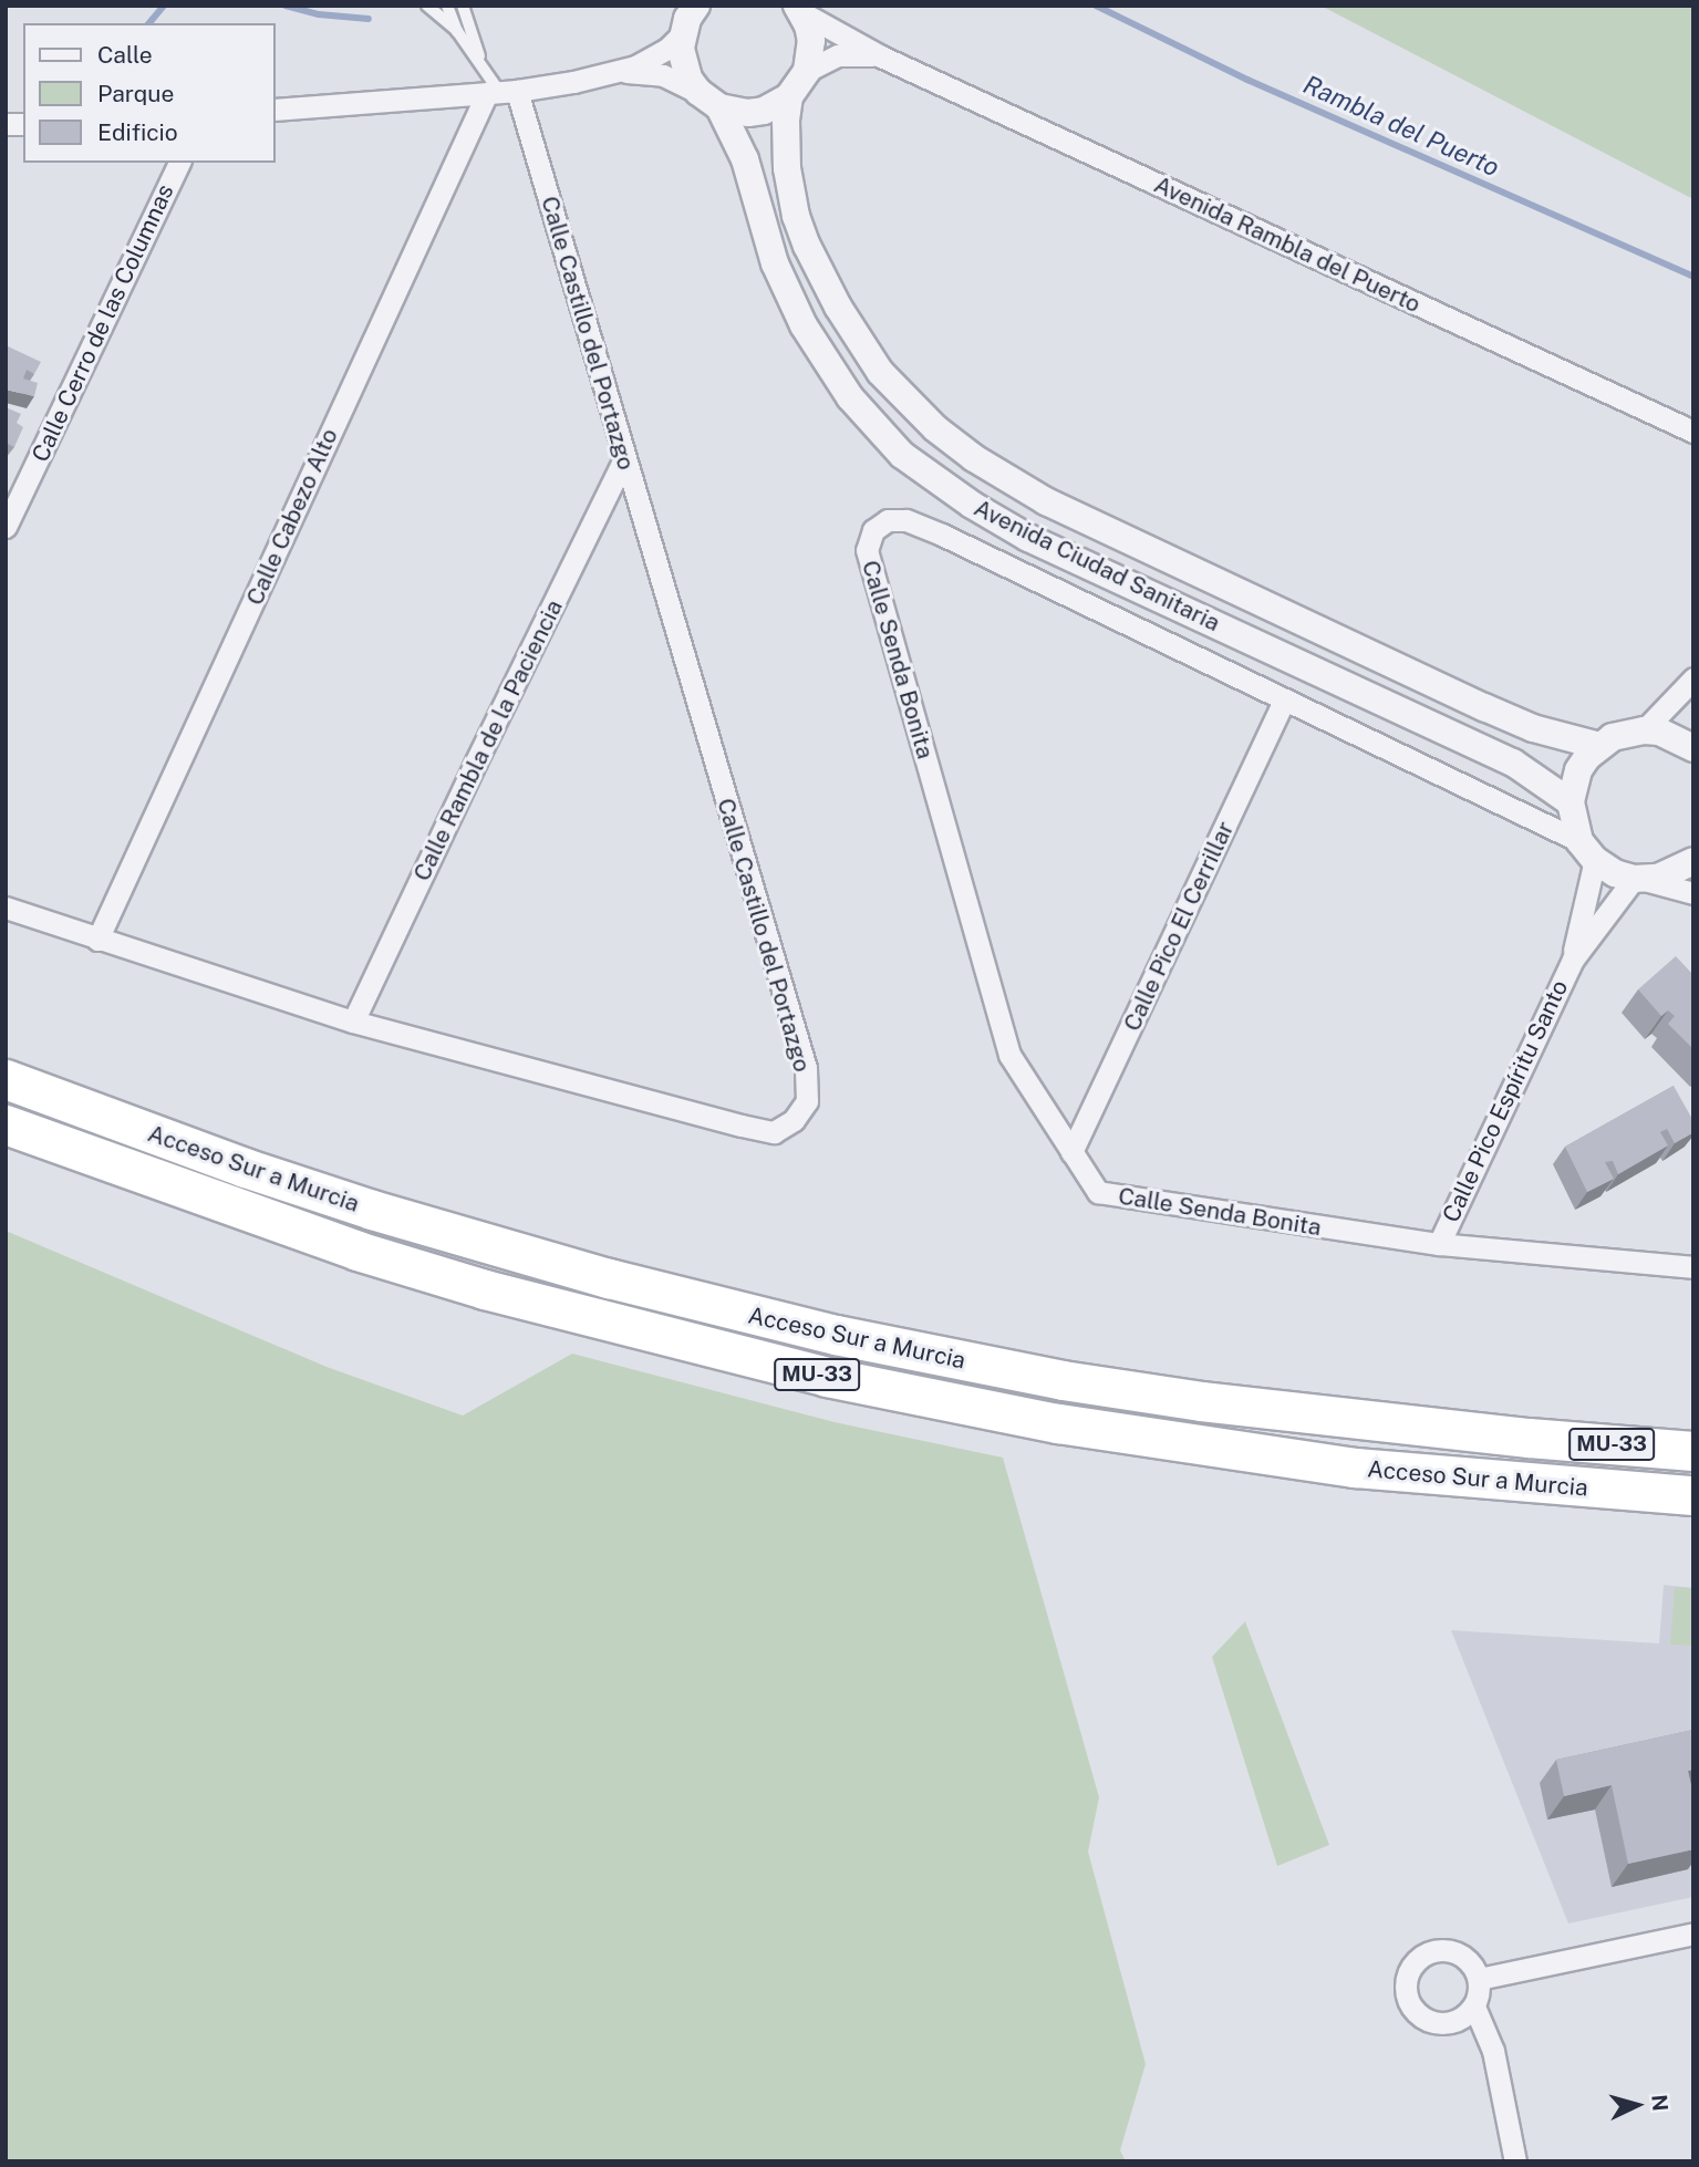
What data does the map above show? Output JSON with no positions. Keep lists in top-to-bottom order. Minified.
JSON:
{"streets":{"highway":["Acceso Sur a Murcia","MU-33"],"street":["Avenida Rambla del Puerto","Calle Cerro de las Columnas","Calle Castillo del Portazgo","Calle Cabezo Alto","Avenida Ciudad Sanitaria","Calle Senda Bonita","Calle Rambla de la Paciencia","Calle Pico El Cerrillar","Calle Pico Espíritu Santo"]},"crossings":[["Calle Castillo del Portazgo","Calle Cabezo Alto"],["Calle Castillo del Portazgo","Calle Rambla de la Paciencia"],["Calle Senda Bonita","Calle Pico El Cerrillar"],["Calle Senda Bonita","Calle Pico Espíritu Santo"]],"water":["Rambla del Puerto"],"legend":["Calle","Parque","Edificio"],"north":"right"}
